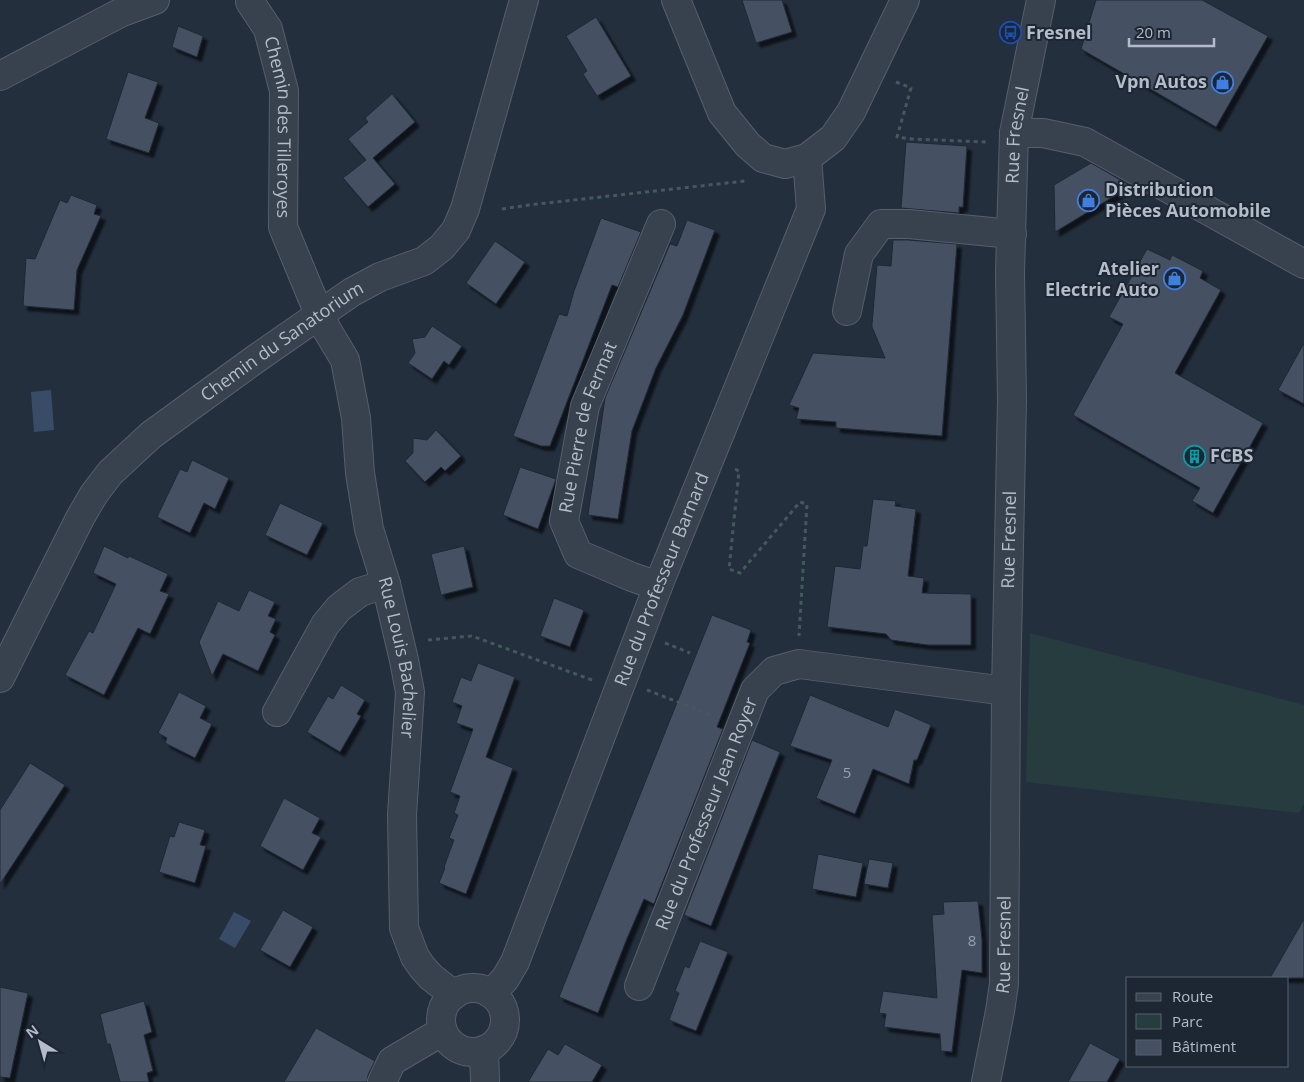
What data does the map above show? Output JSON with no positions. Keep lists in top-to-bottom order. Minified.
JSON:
{"streets":{"street":["Chemin des Tilleroyes","Rue Fresnel","Chemin du Sanatorium","Rue Pierre de Fermat","Rue du Professeur Barnard","Rue Louis Bachelier","Rue du Professeur Jean Royer"]},"crossings":[["Chemin des Tilleroyes","Chemin du Sanatorium"],["Chemin des Tilleroyes","Rue Louis Bachelier"],["Rue Fresnel","Rue du Professeur Jean Royer"],["Chemin du Sanatorium","Rue Louis Bachelier"],["Rue Pierre de Fermat","Rue du Professeur Barnard"],["Rue du Professeur Barnard","Rue Louis Bachelier"]],"places":{"bus stop":["Fresnel"],"shop":["Vpn Autos","Distribution Pièces Automobile","Atelier Electric Auto"],"building":["FCBS"]},"house_numbers":["5","8"],"legend":["Route","Parc","Bâtiment"],"scale_bar":"20 m","north":"top left"}
